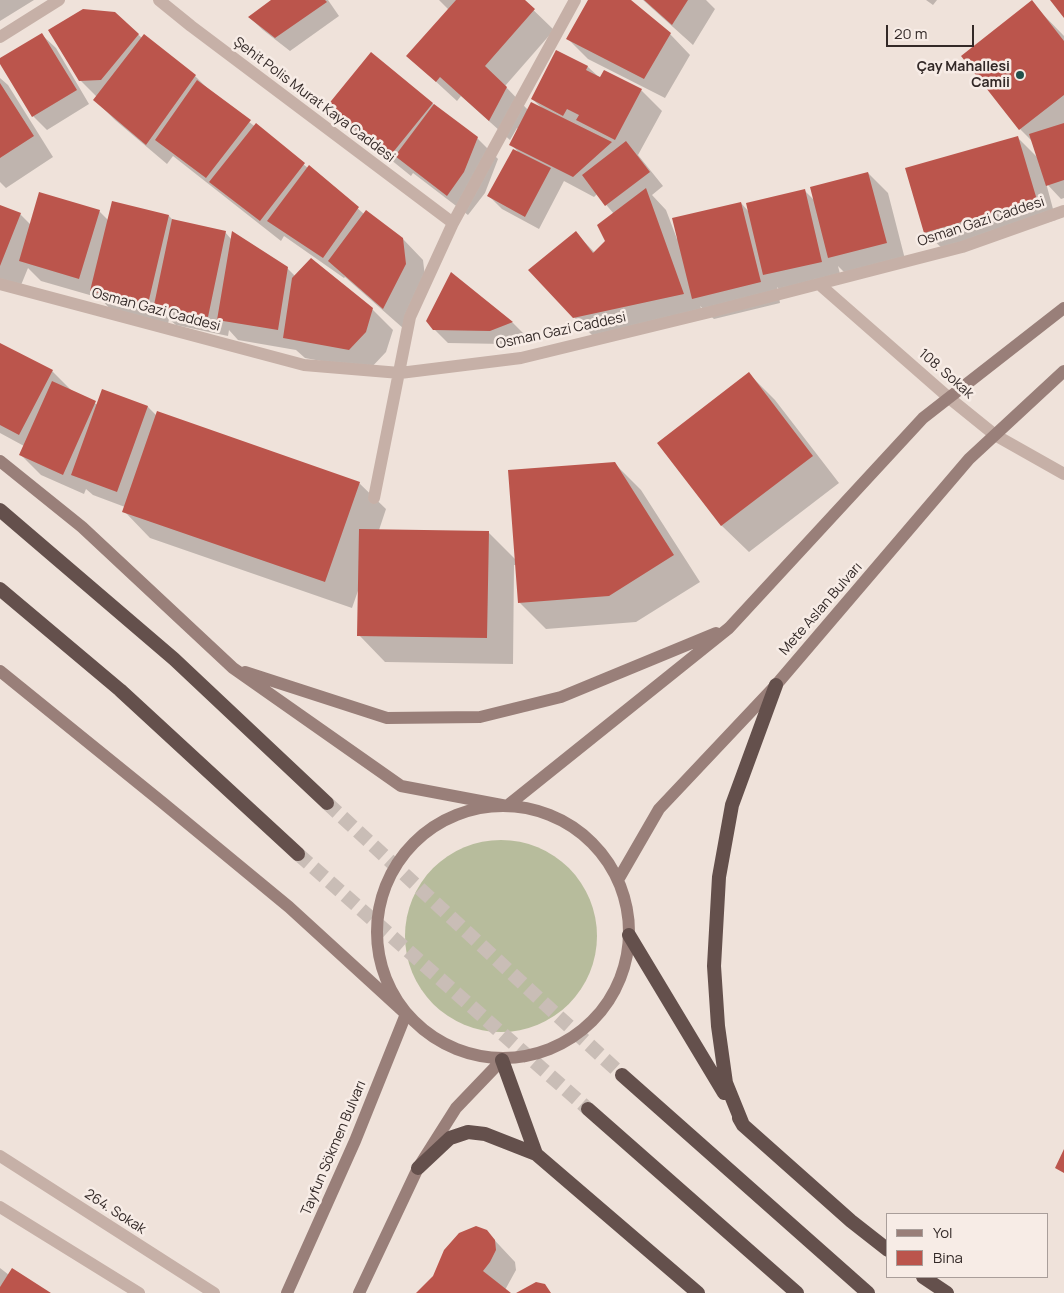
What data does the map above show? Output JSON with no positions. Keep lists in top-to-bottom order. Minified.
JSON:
{"streets":{"main road":["Mete Aslan Bulvarı","Tayfun Sökmen Bulvarı"],"street":["Şehit Polis Murat Kaya Caddesi","Osman Gazi Caddesi","108. Sokak","264. Sokak"]},"crossings":[["Osman Gazi Caddesi","108. Sokak"],["108. Sokak","Mete Aslan Bulvarı"]],"places":["Çay Mahallesi Camii"],"legend":["Yol","Bina"],"scale_bar":"20 m"}
